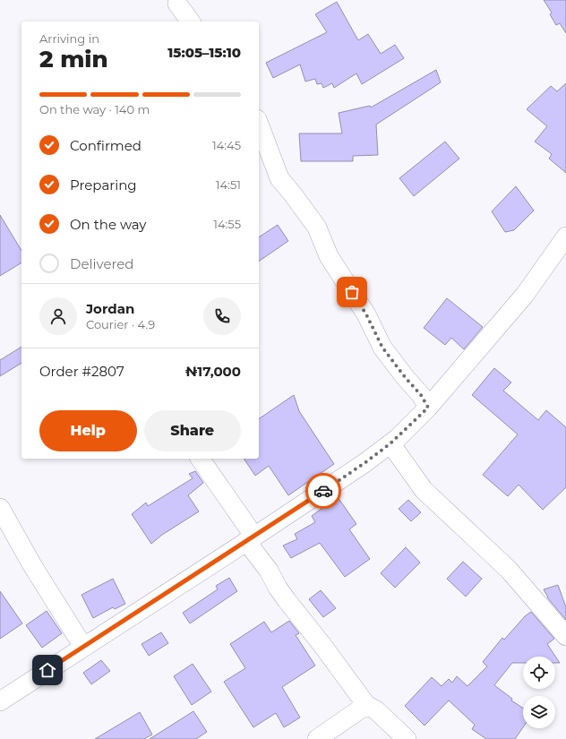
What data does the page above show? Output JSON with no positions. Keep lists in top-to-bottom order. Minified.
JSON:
{"page":{"heading":["2 min","Arriving in","15:05–15:10"],"panel":["Jordan","Courier · 4.9","Order #2807","₦17,000"],"bar":"On the way · 140 m","list":[["Confirmed","14:45"],["Preparing","14:51"],["On the way","14:55"],"Delivered"],"buttons":["Help","Share"]}}
